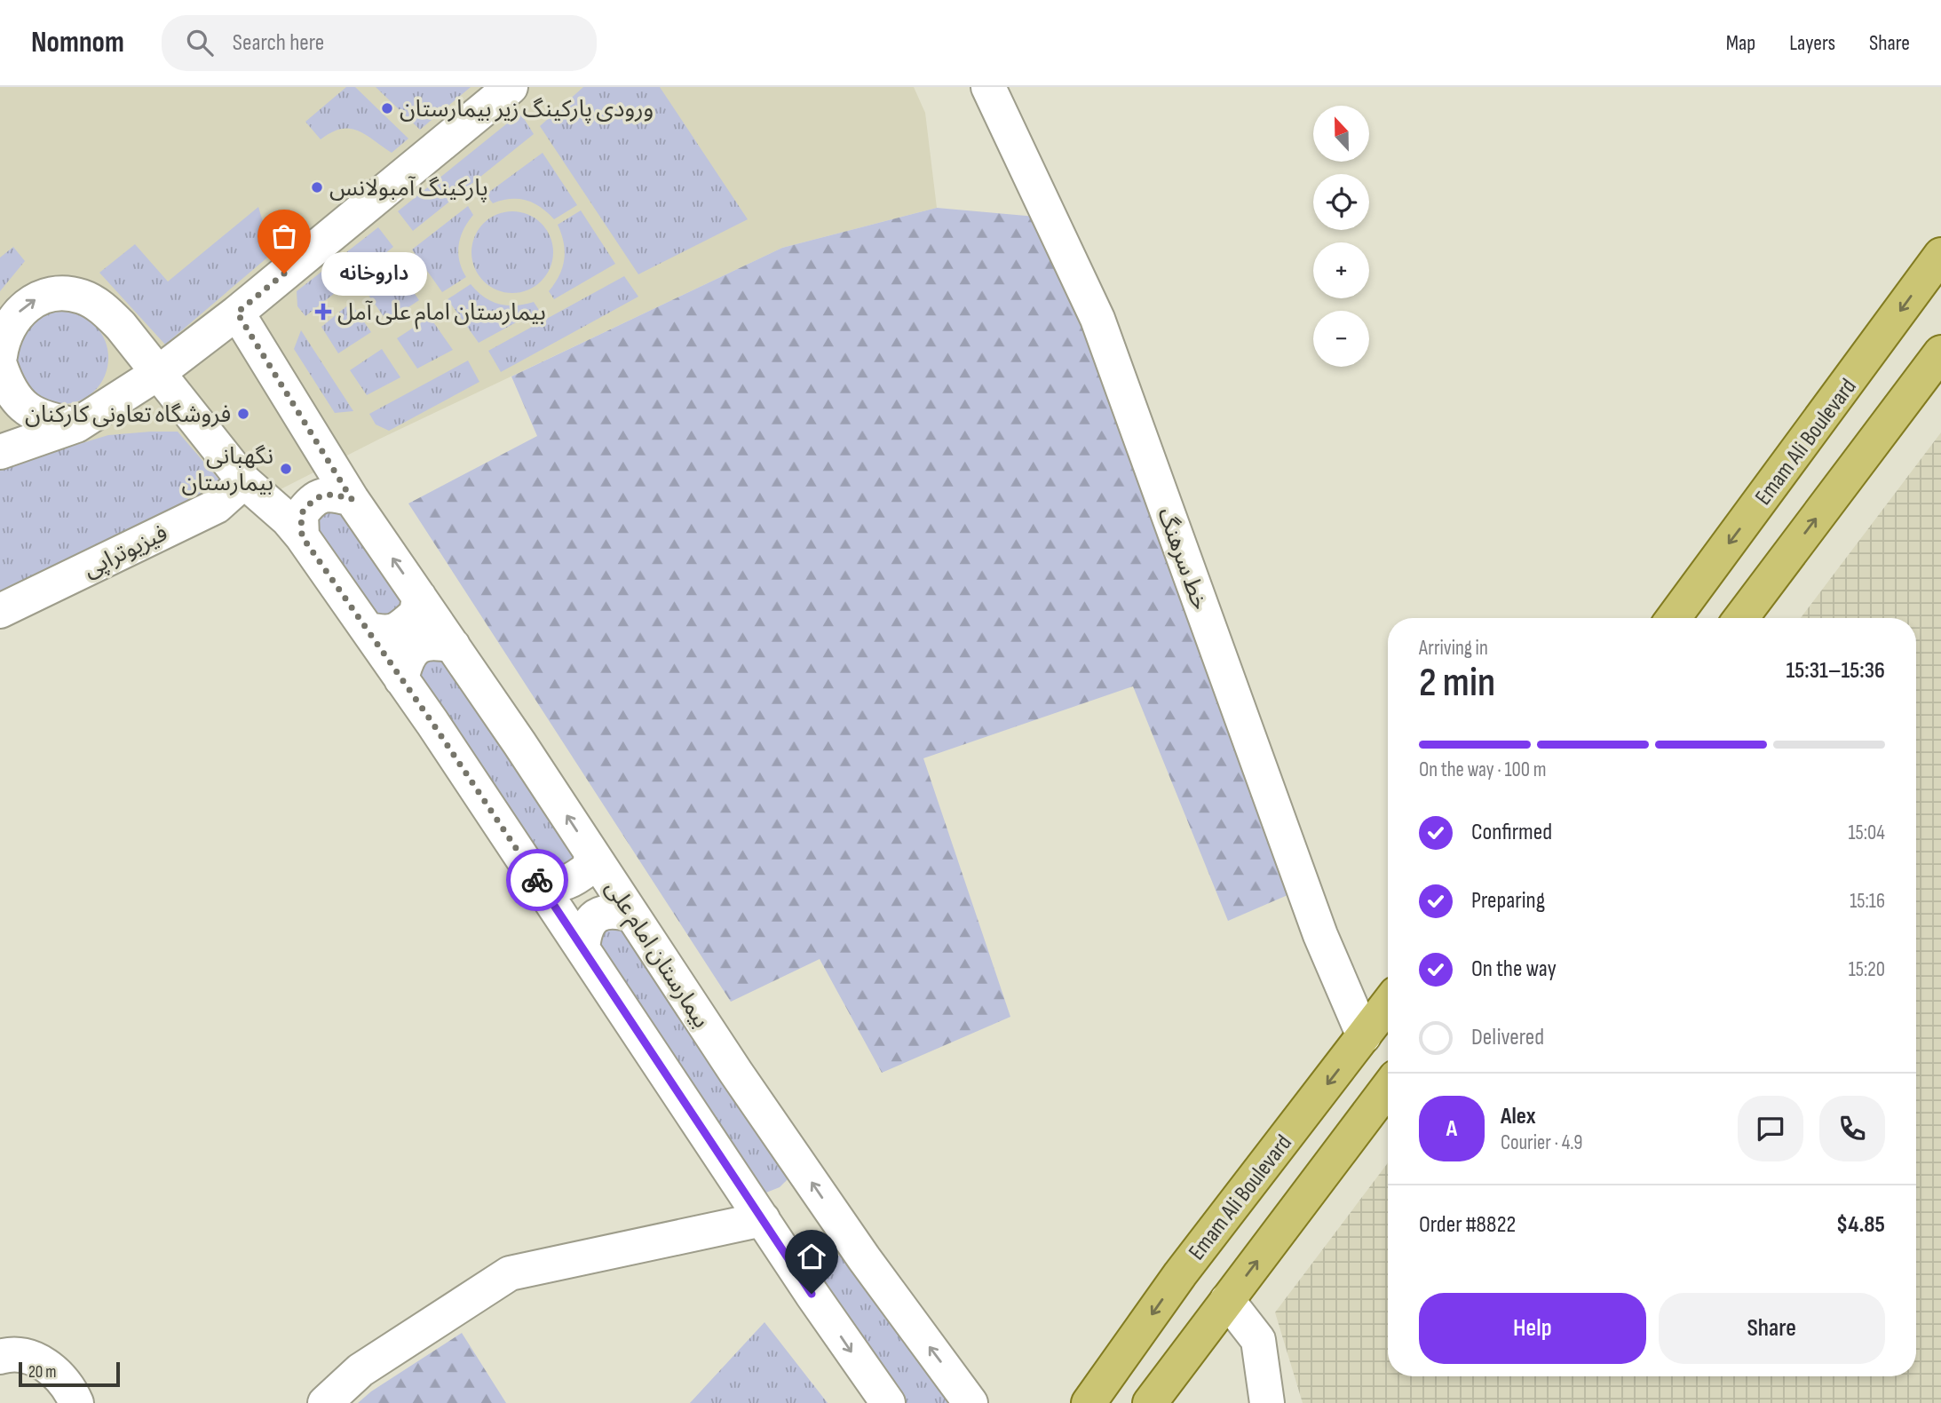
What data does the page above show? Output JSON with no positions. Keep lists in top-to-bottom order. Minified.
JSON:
{"streets":{"main road":["Emam Ali Boulevard"],"street":["فیزیوتراپی","خط سرهنگ","بیمارستان امام علی"]},"crossings":[["Emam Ali Boulevard","خط سرهنگ"]],"places":{"other":["ورودی پارکینگ زیر بیمارستان","پارکینگ آمبولانس","داروخانه","فروشگاه تعاونی کارکنان","نگهبانی بیمارستان"],"health":["بیمارستان امام علی آمل"]},"scale_bar":"20 m","north":"top","page":{"header":"Nomnom","search":"Search here","nav":["Map","Layers","Share"],"map_buttons":["+","−"],"bubble":"داروخانه","heading":["2 min","Arriving in","15:31–15:36"],"panel":["Alex","Courier · 4.9","Order #8822","$4.85"],"bar":"On the way · 100 m","list":[["Confirmed","15:04"],["Preparing","15:16"],["On the way","15:20"],"Delivered"],"round":"A","buttons":["Help","Share"],"scale":"20 m"}}
